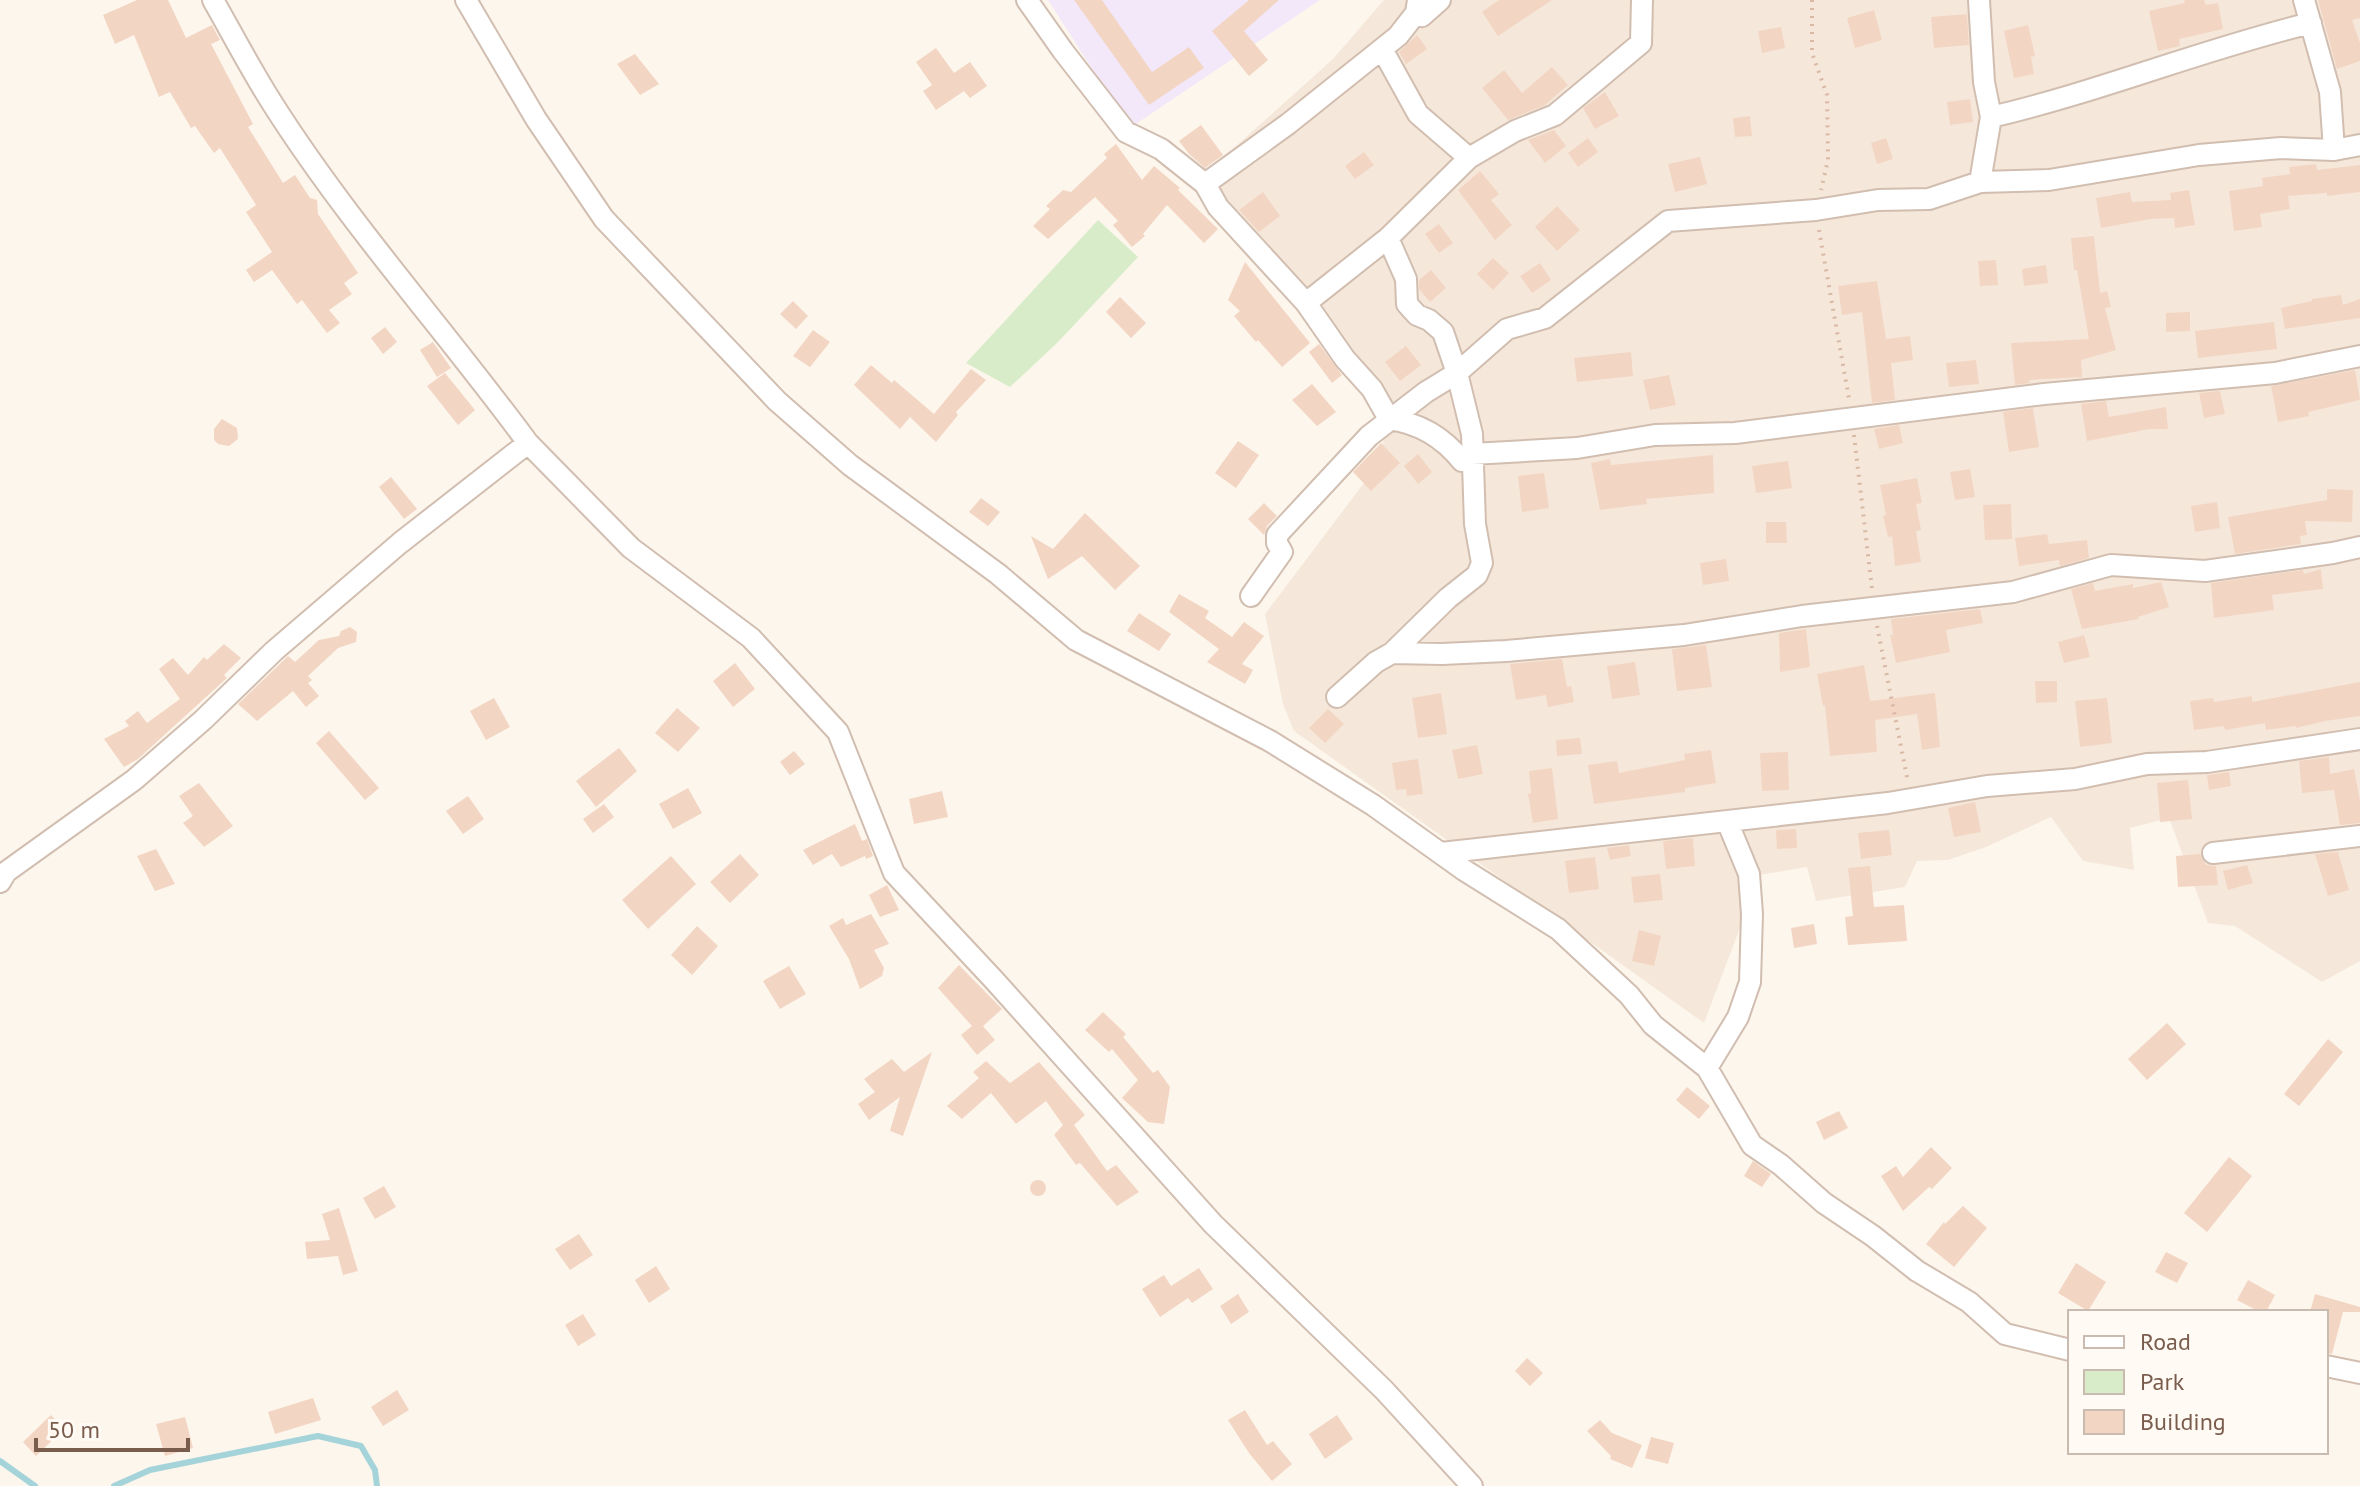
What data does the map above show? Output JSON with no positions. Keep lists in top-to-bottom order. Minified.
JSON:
{"legend":["Road","Park","Building"],"scale_bar":"50 m"}
